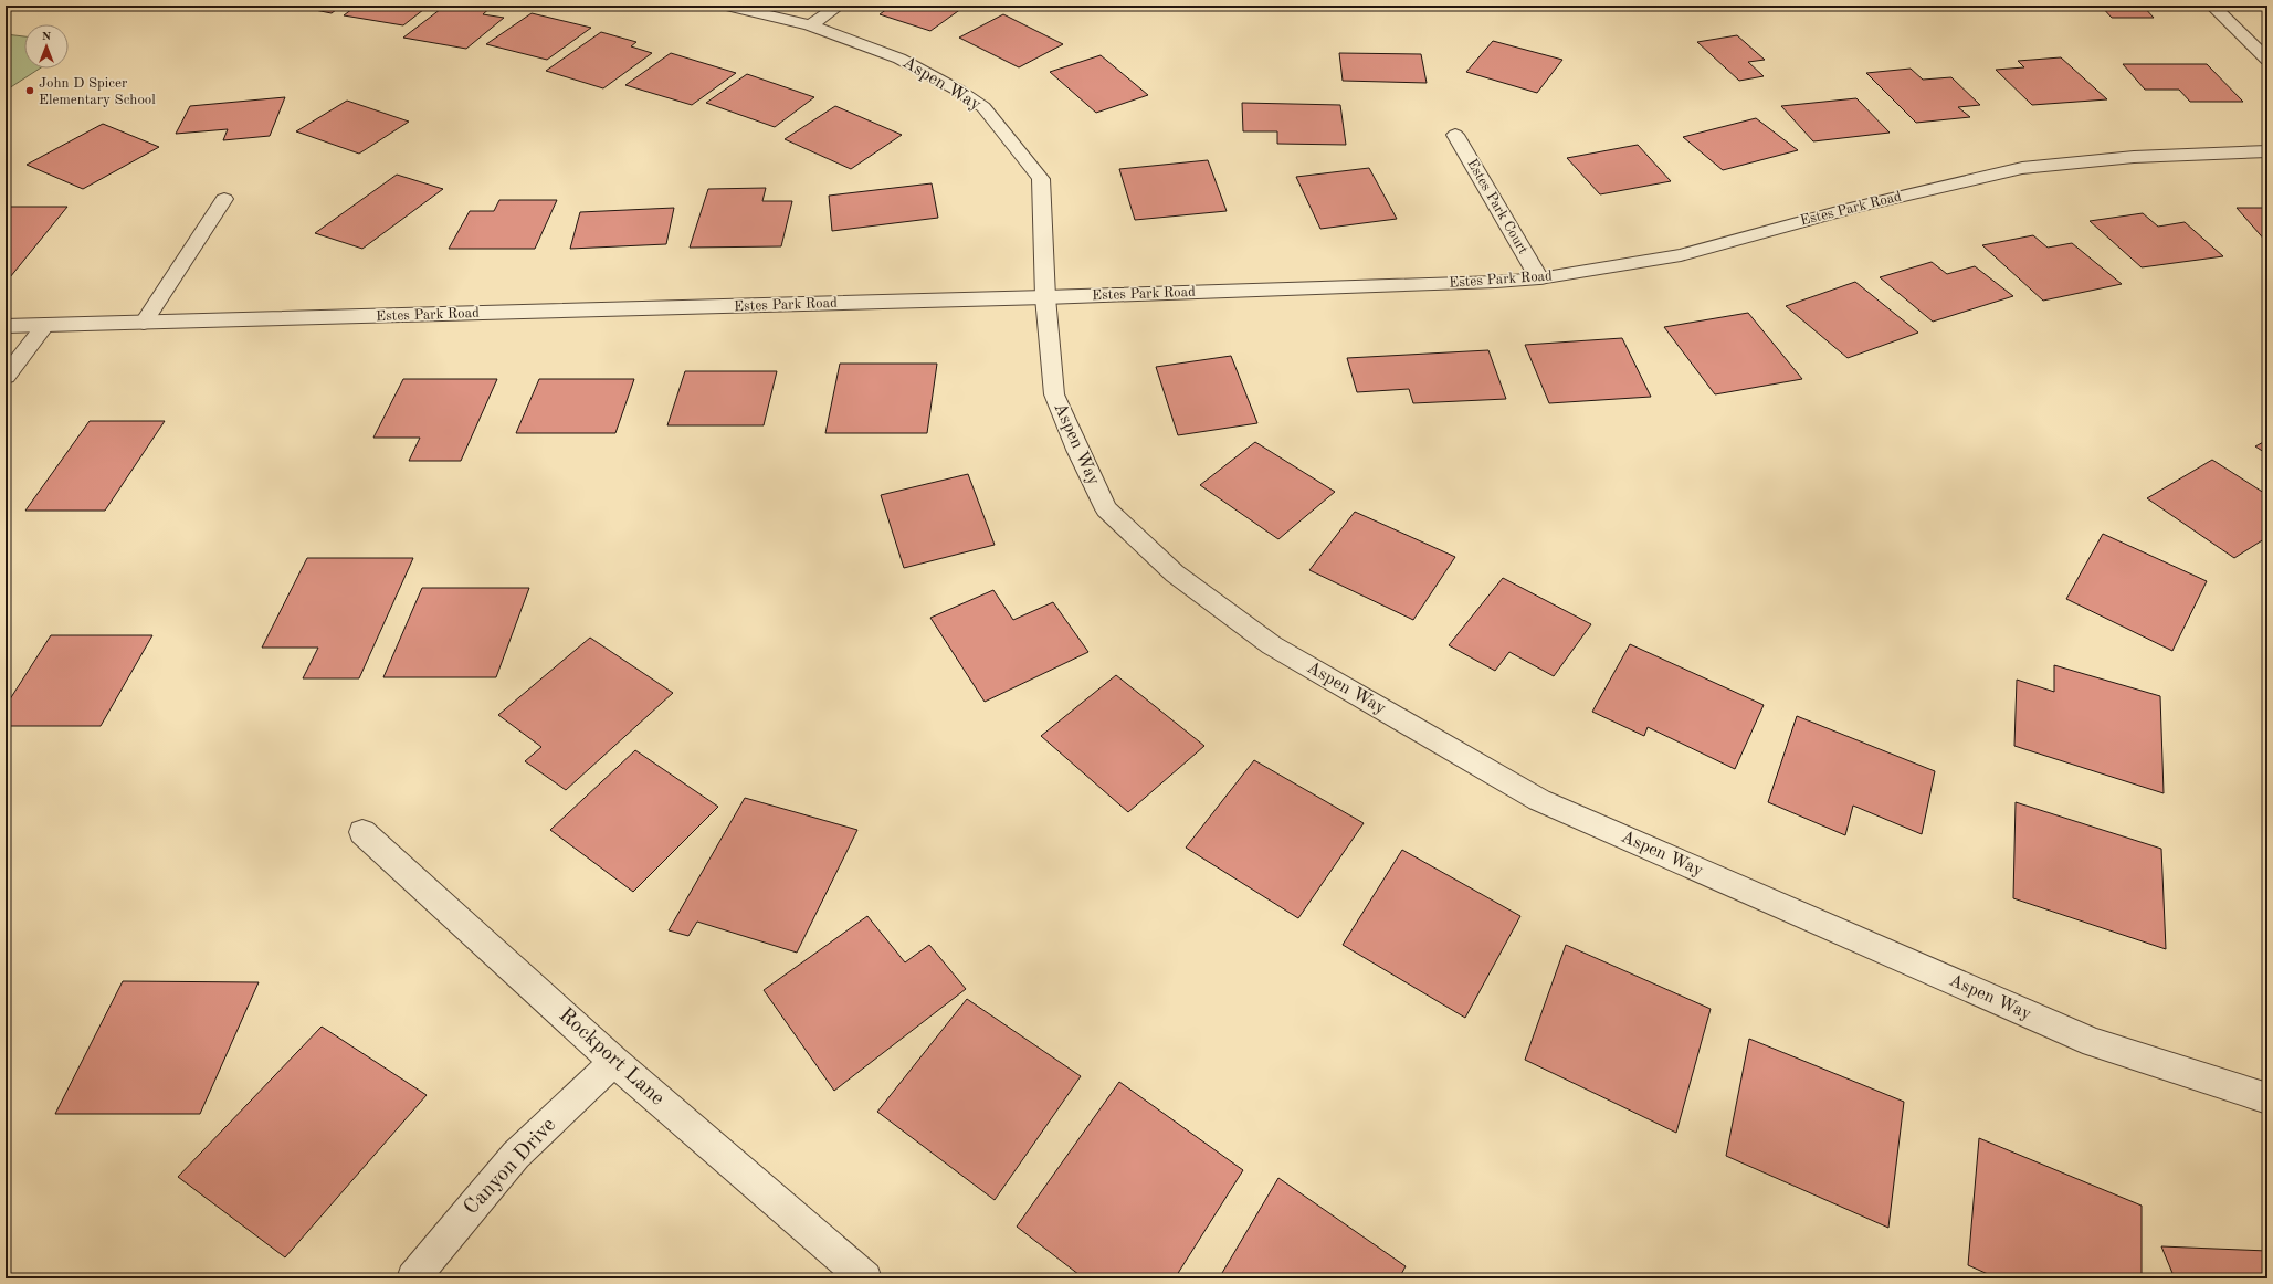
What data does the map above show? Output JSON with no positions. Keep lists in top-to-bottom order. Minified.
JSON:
{"streets":{"street":["Aspen Way","Estes Park Court","Estes Park Road","Rockport Lane","Canyon Drive"]},"crossings":[["Aspen Way","Estes Park Road"],["Estes Park Court","Estes Park Road"],["Rockport Lane","Canyon Drive"]],"places":["John D Spicer Elementary School"],"north":"top"}
